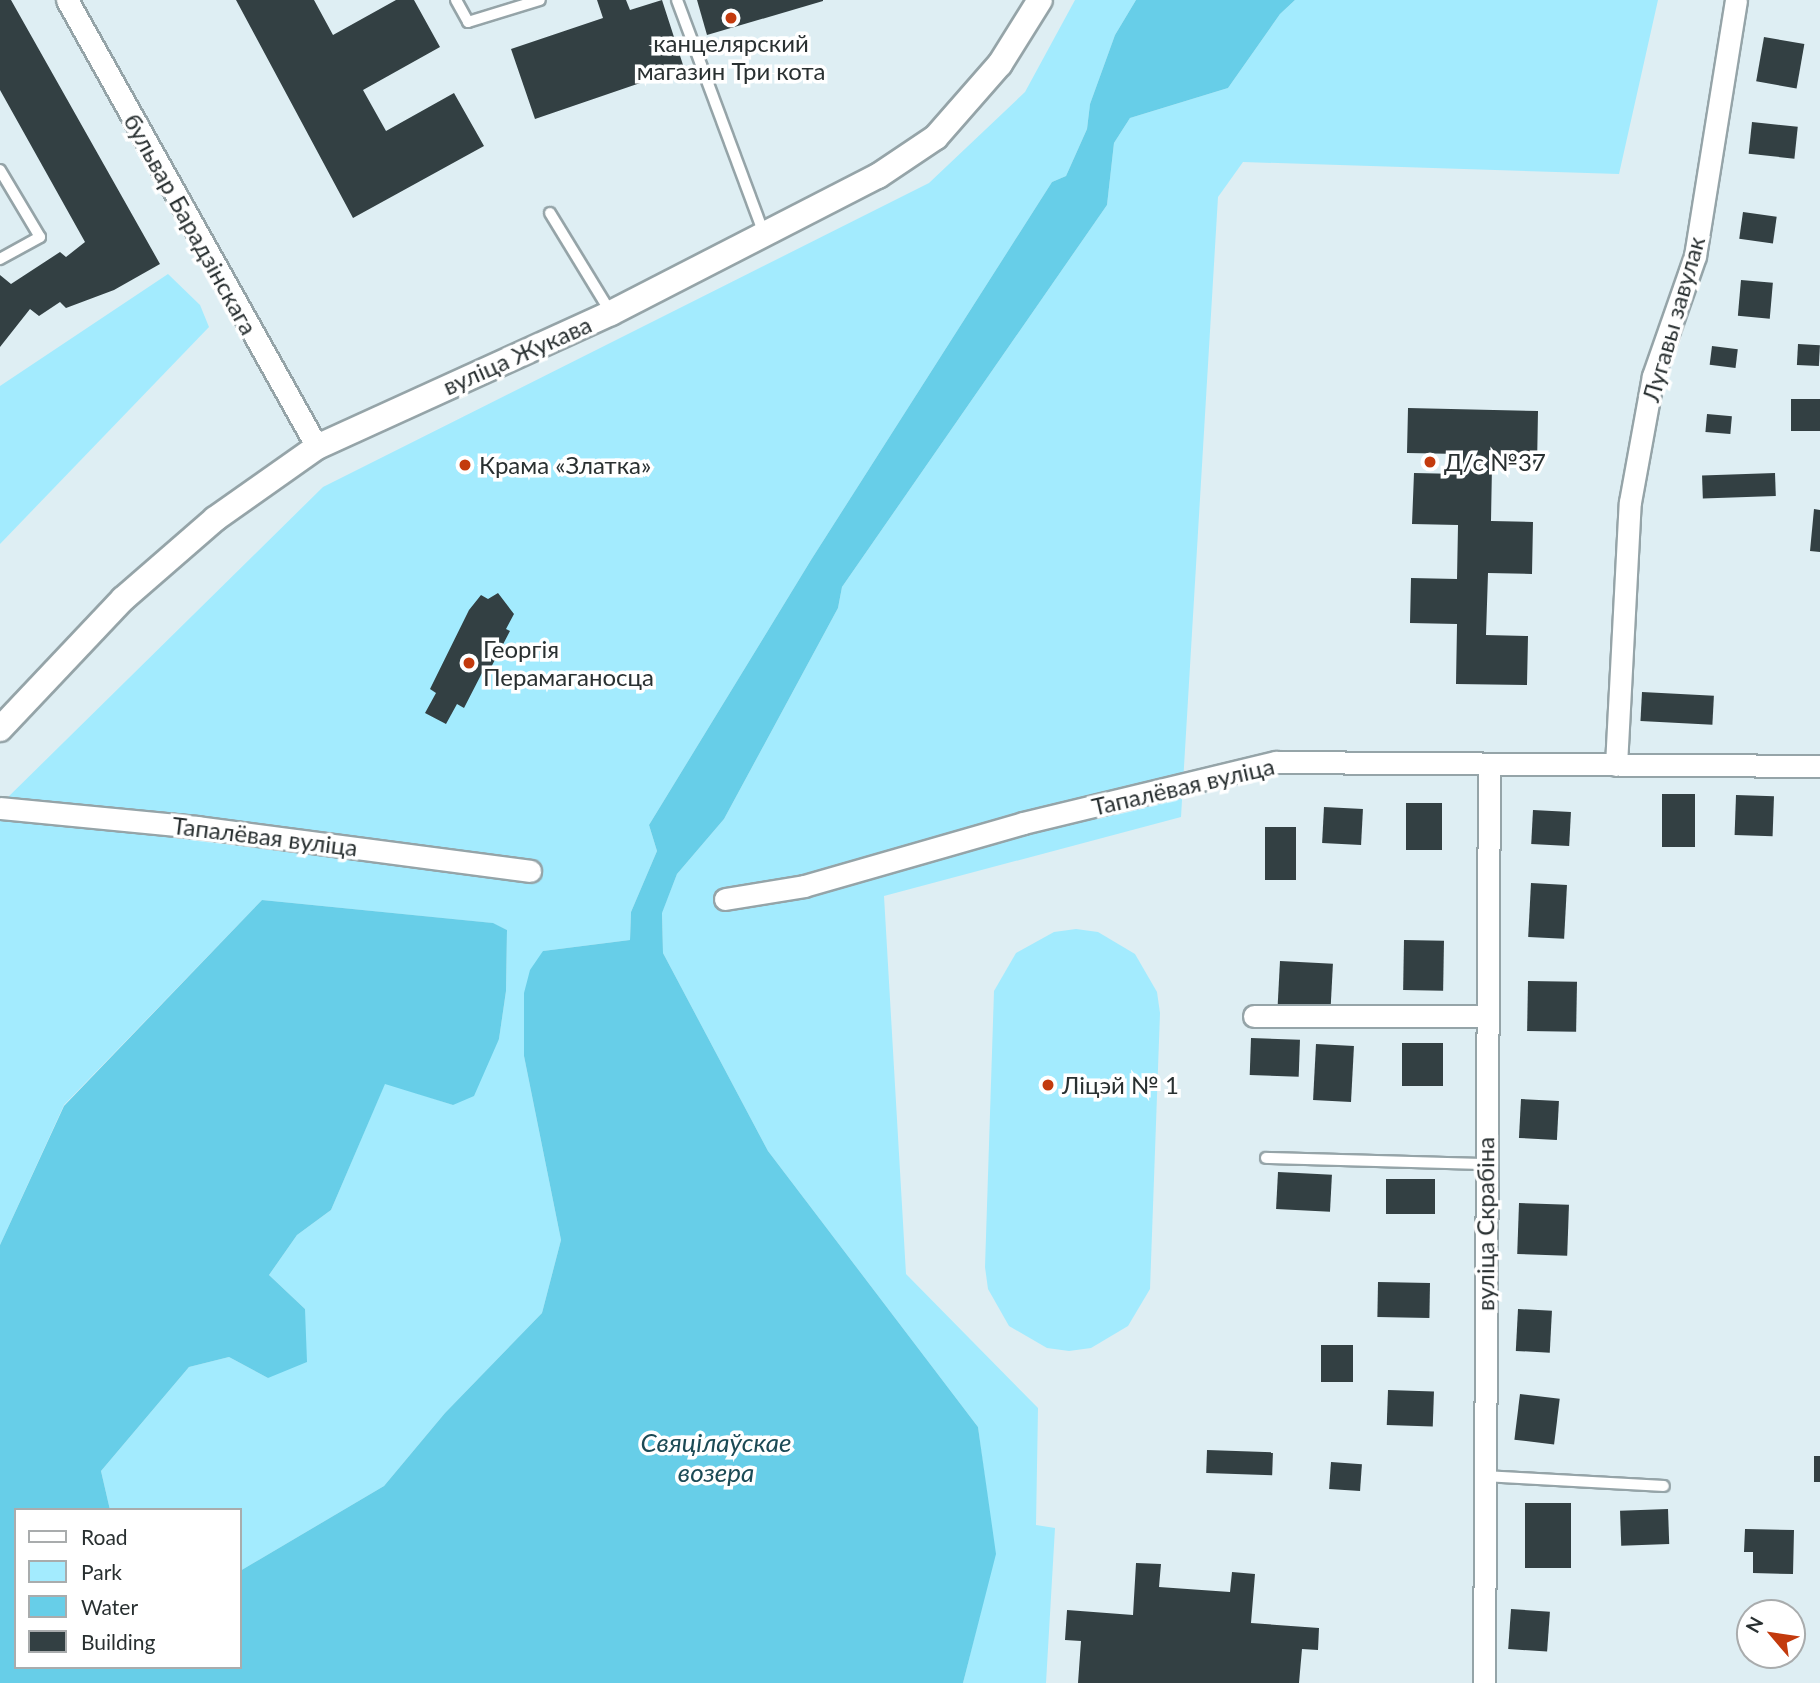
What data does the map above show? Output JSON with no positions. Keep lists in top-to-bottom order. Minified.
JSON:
{"streets":{"street":["бульвар Барадзінскага","Лугавы завулак","вуліца Жукава","Тапалёвая вуліца","вуліца Скрабіна"]},"crossings":[["бульвар Барадзінскага","вуліца Жукава"],["Лугавы завулак","Тапалёвая вуліца"],["Тапалёвая вуліца","вуліца Скрабіна"]],"water":["Свяцілаўскае возера"],"places":["канцелярский магазин Три кота","Д/с №37","Крама «Златка»","Георгія Перамаганосца","Ліцэй № 1"],"legend":["Road","Park","Water","Building"],"north":"top left"}
